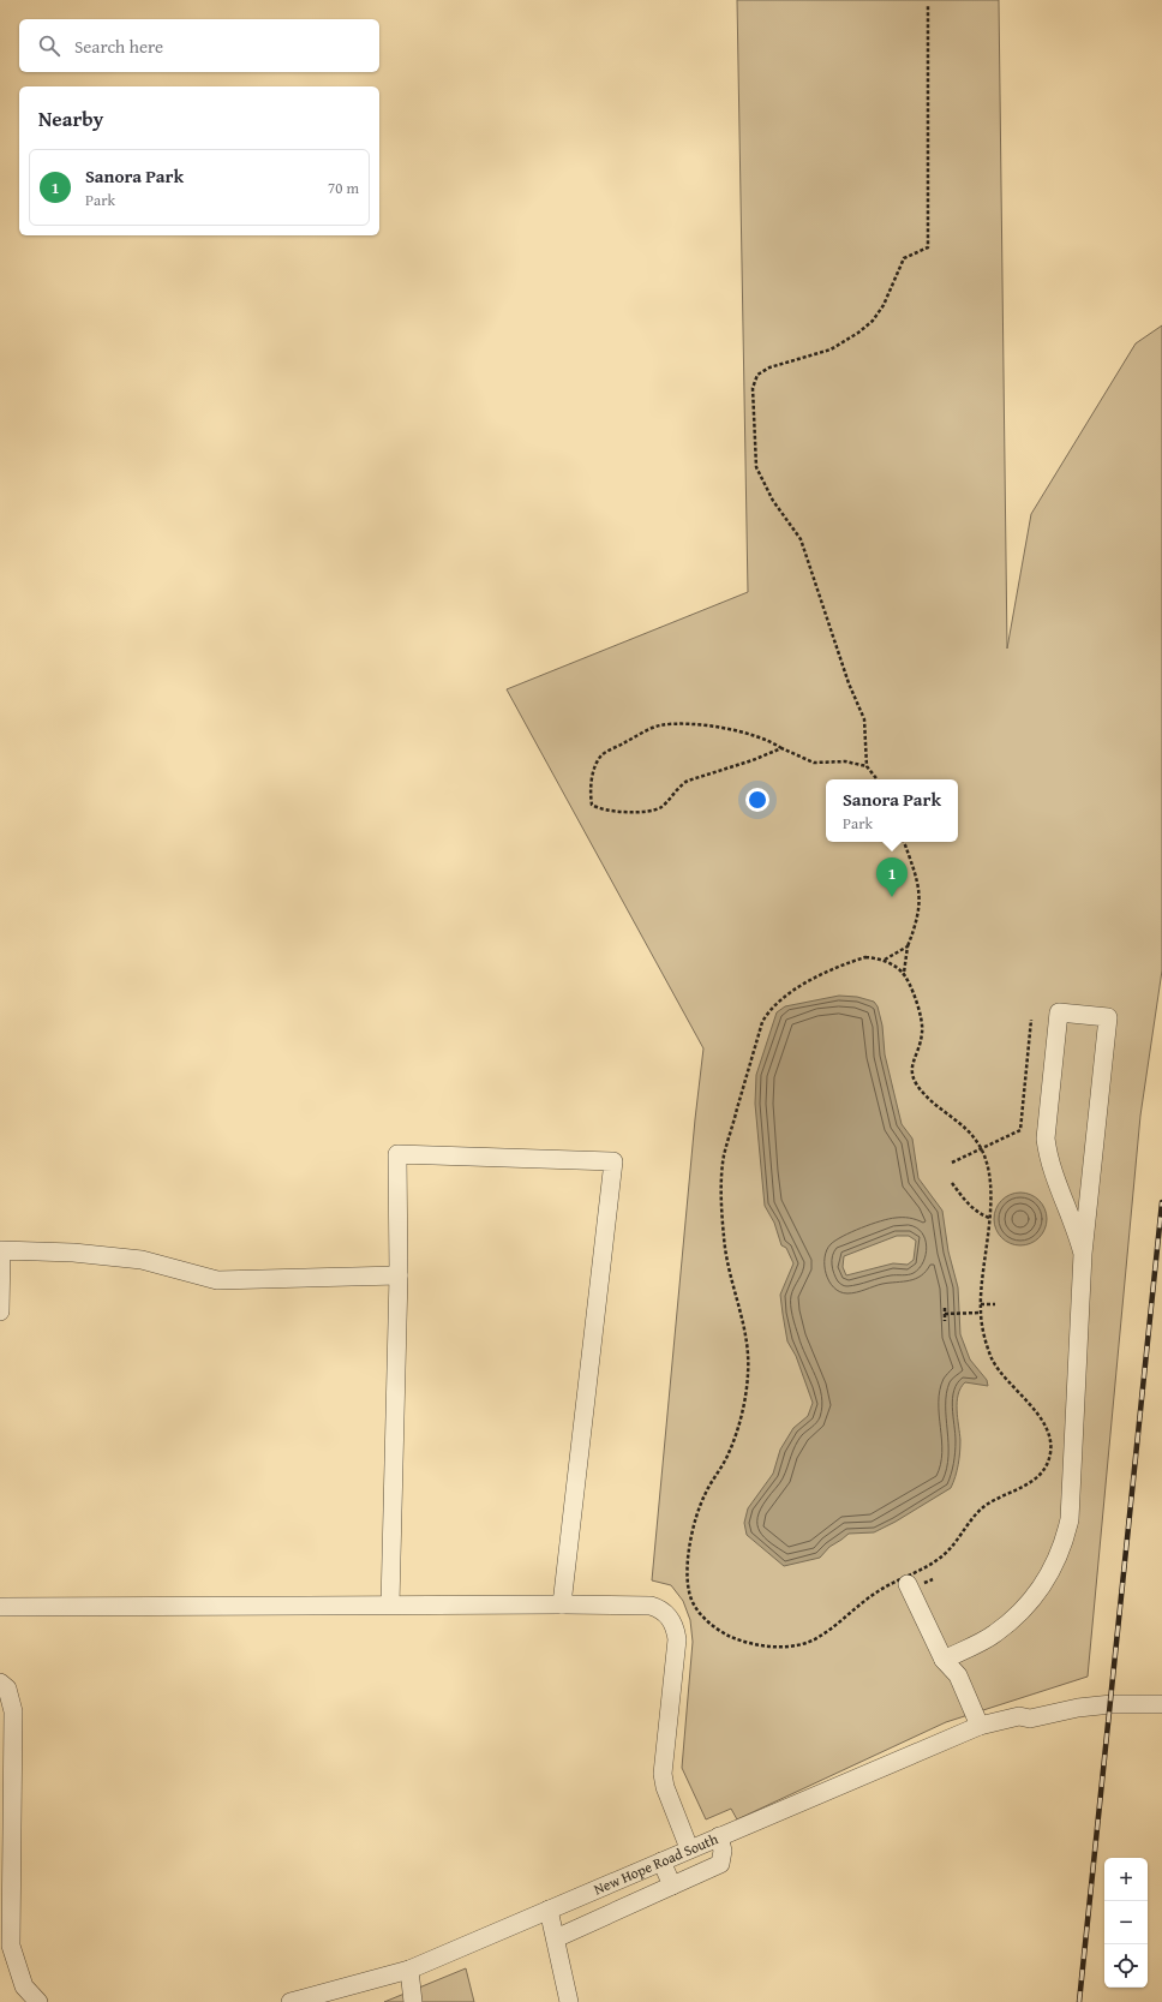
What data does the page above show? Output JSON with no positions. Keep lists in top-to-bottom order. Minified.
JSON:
{"streets":{"street":["New Hope Road South"]},"page":{"search":"Search here","heading":"Nearby","list":[{"mark":"1","name":"Sanora Park","note":"Park","value":"70 m"}],"popup":["Sanora Park","Park"],"pins":"1","map_buttons":["+","−"]}}
